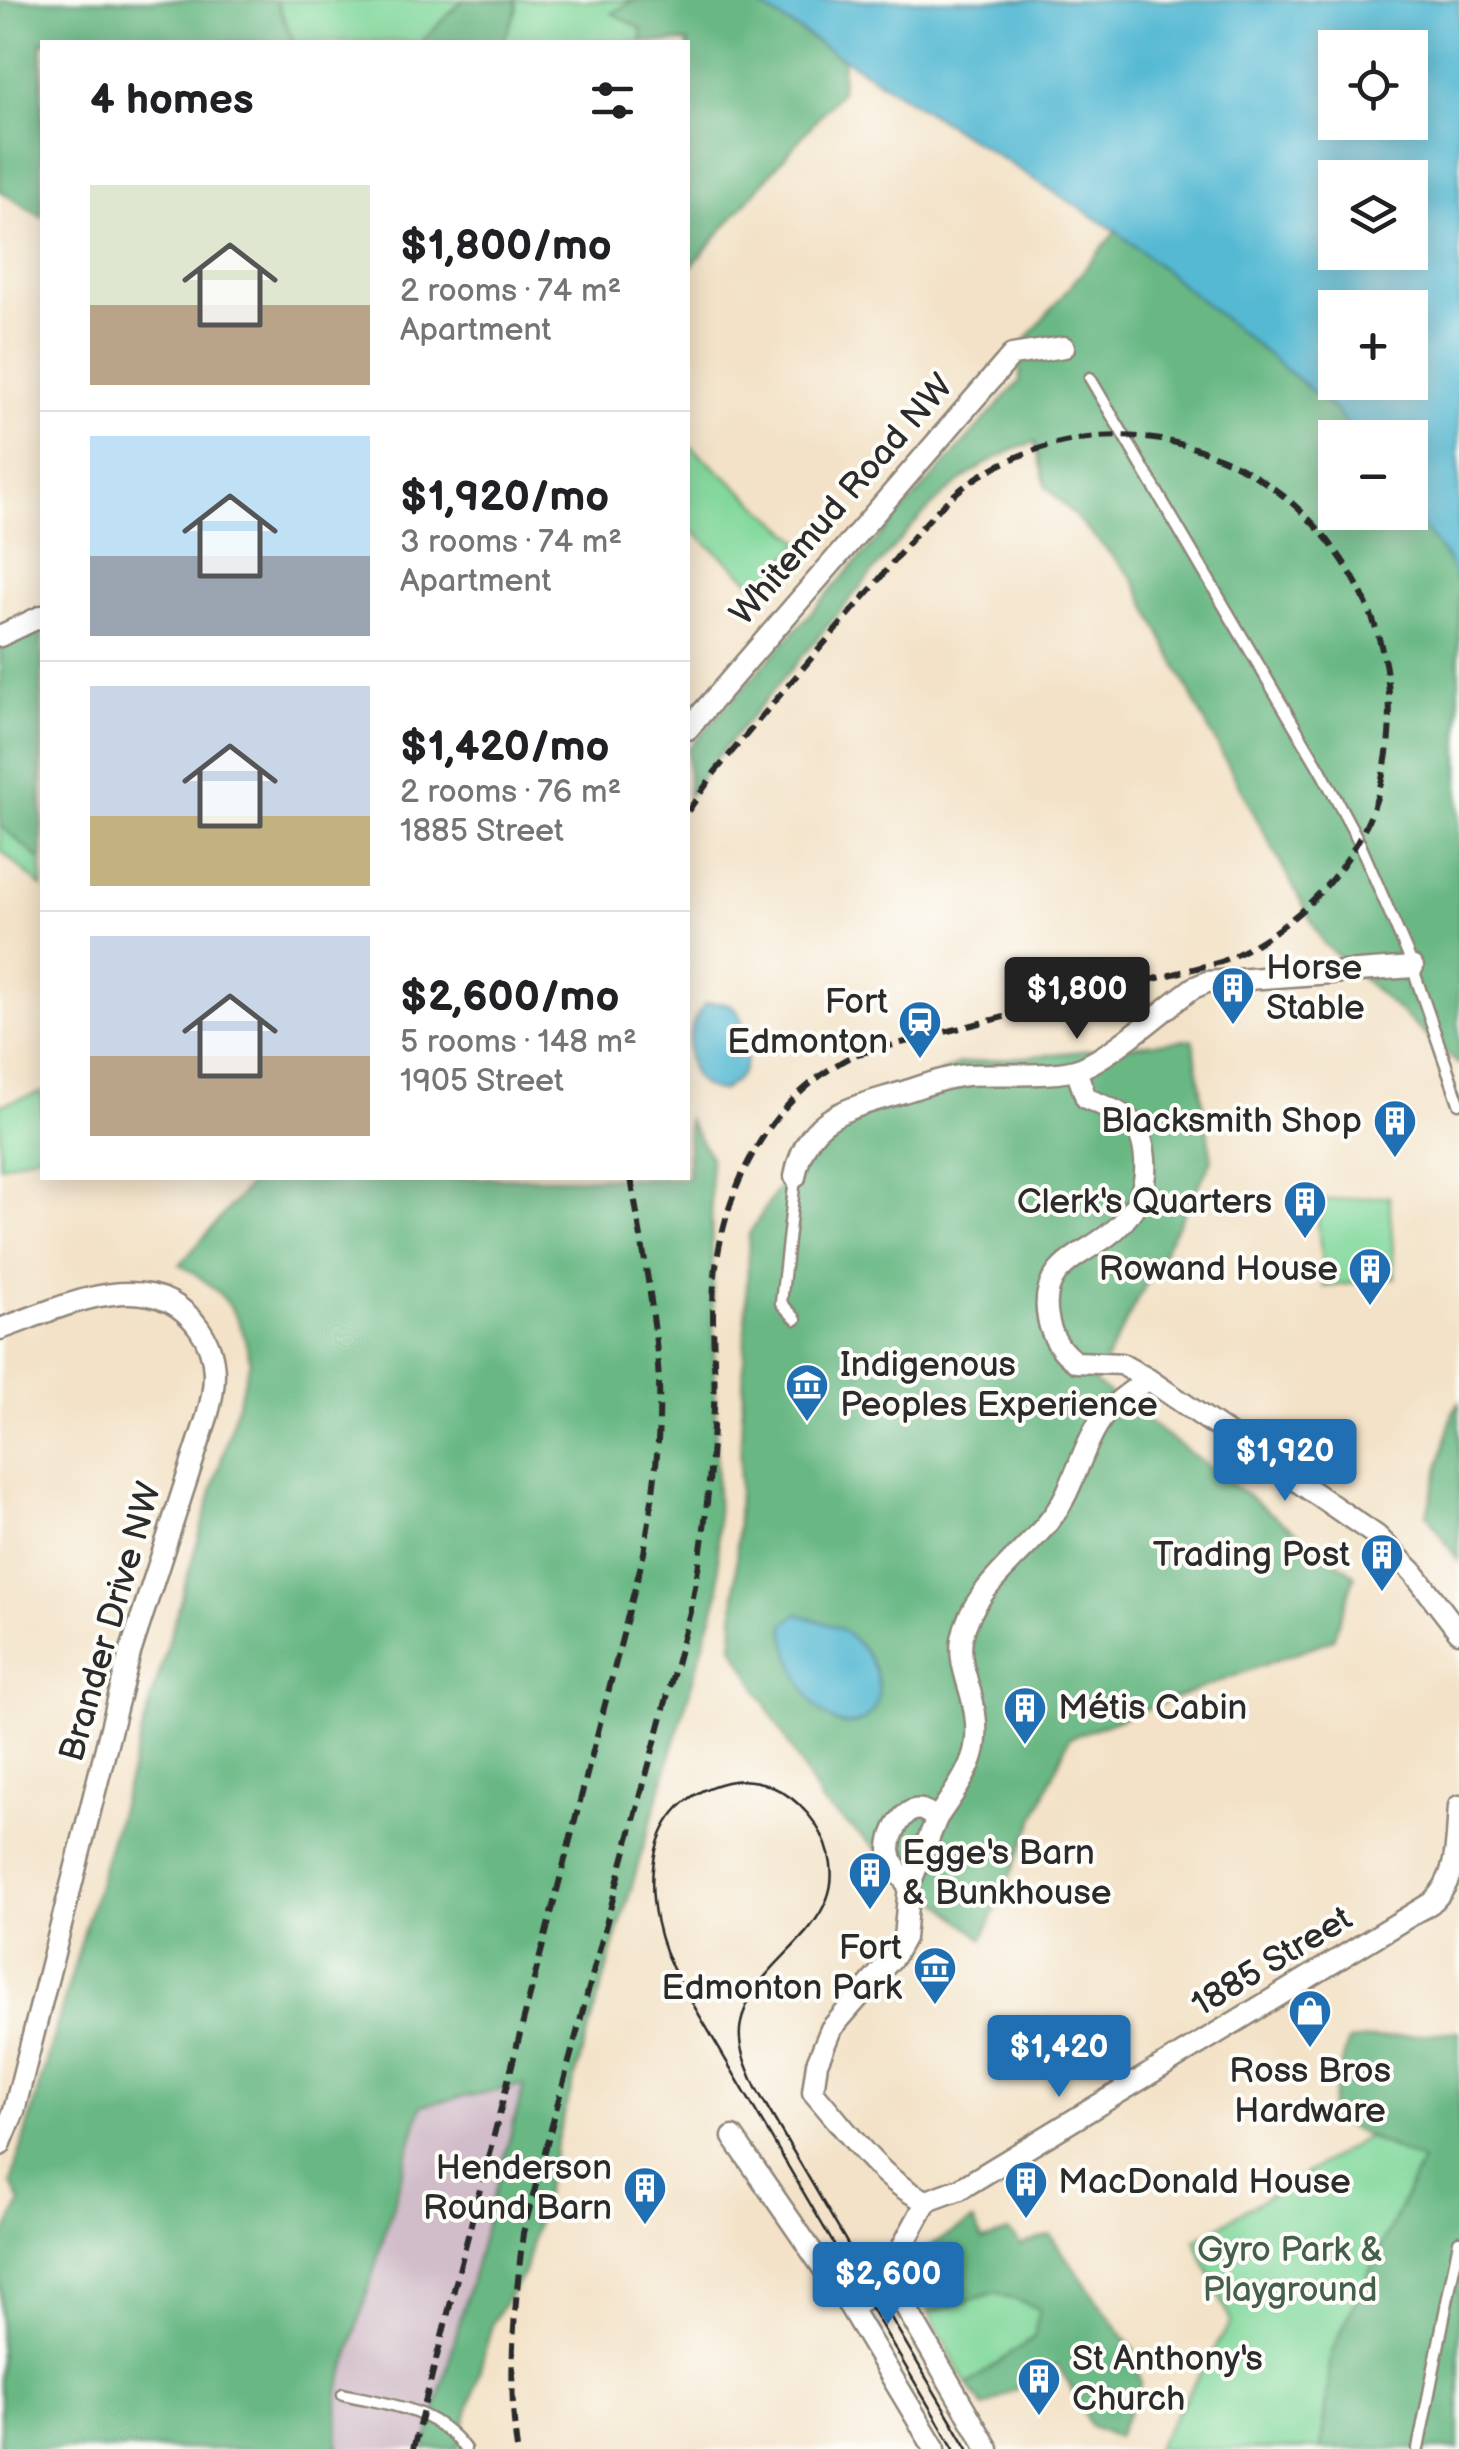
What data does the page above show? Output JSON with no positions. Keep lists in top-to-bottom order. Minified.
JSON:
{"streets":{"street":["Whitemud Road NW","Brander Drive NW","1885 Street"]},"parks":["Gyro Park & Playground"],"places":{"building":["Horse Stable","Blacksmith Shop","Clerk's Quarters","Rowand House","Trading Post","Métis Cabin","Egge's Barn & Bunkhouse","MacDonald House","Henderson Round Barn","St Anthony's Church"],"station":["Fort Edmonton"],"museum":["Indigenous Peoples Experience","Fort Edmonton Park"],"shop":["Ross Bros Hardware"]},"page":{"map_buttons":["+","−"],"heading":"4 homes","list":[{"name":"$1,800/mo","note":"2 rooms · 74 m² · Apartment"},{"name":"$1,920/mo","note":"3 rooms · 74 m² · Apartment"},{"name":"$1,420/mo","note":"2 rooms · 76 m² · 1885 Street"},{"name":"$2,600/mo","note":"5 rooms · 148 m² · 1905 Street"}],"price":["$1,800","$1,920","$1,420","$2,600"]}}
